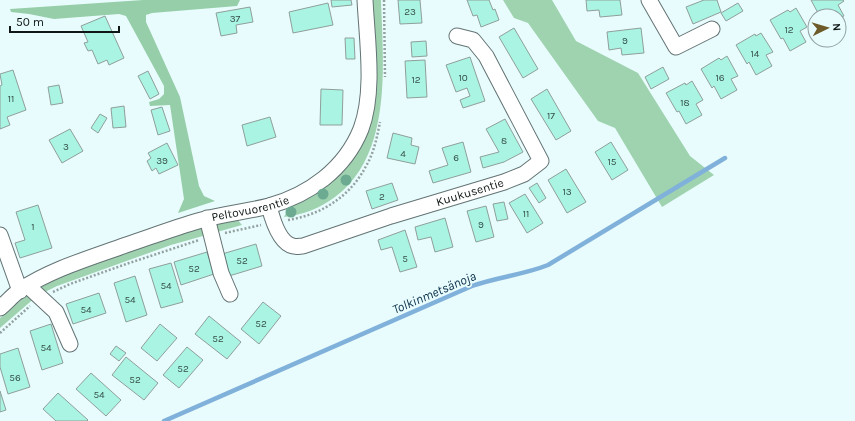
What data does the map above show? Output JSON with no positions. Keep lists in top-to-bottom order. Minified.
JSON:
{"streets":{"street":["Kuukusentie","Peltovuorentie"]},"crossings":[["Kuukusentie","Peltovuorentie"]],"water":["Tolkinmetsänoja"],"house_numbers":["23","37","12","9","14","10","16","12","11","18","17","8","3","4","6","39","15","13","2","11","9","1","5","52","52","54","54","54","52","52","54","52","56","52","54"],"scale_bar":"50 m","north":"right"}
